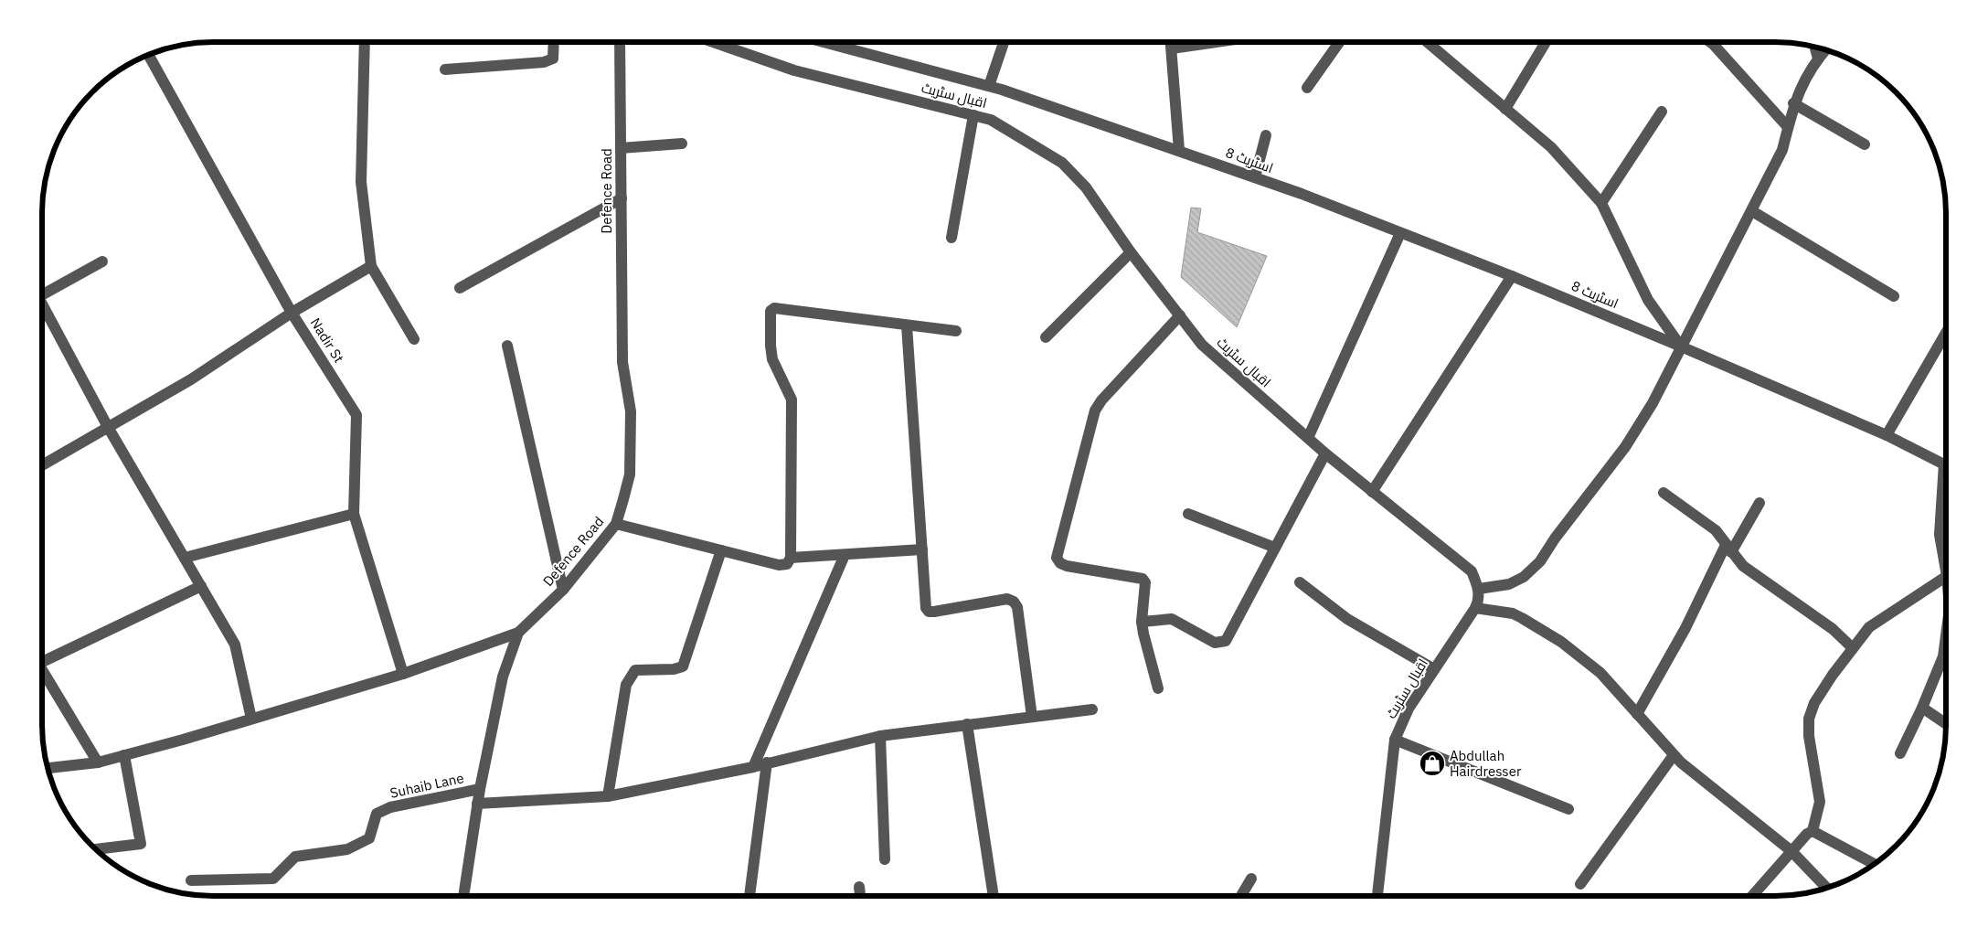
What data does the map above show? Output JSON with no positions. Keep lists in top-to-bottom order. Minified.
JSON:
{"streets":{"street":["اقبال سٹریٹ","اسٹریٹ 8","Defence Road","Nadir St","Suhaib Lane"]},"crossings":[["Defence Road","Suhaib Lane"]],"places":{"shop":["Abdullah Hairdresser"]}}
